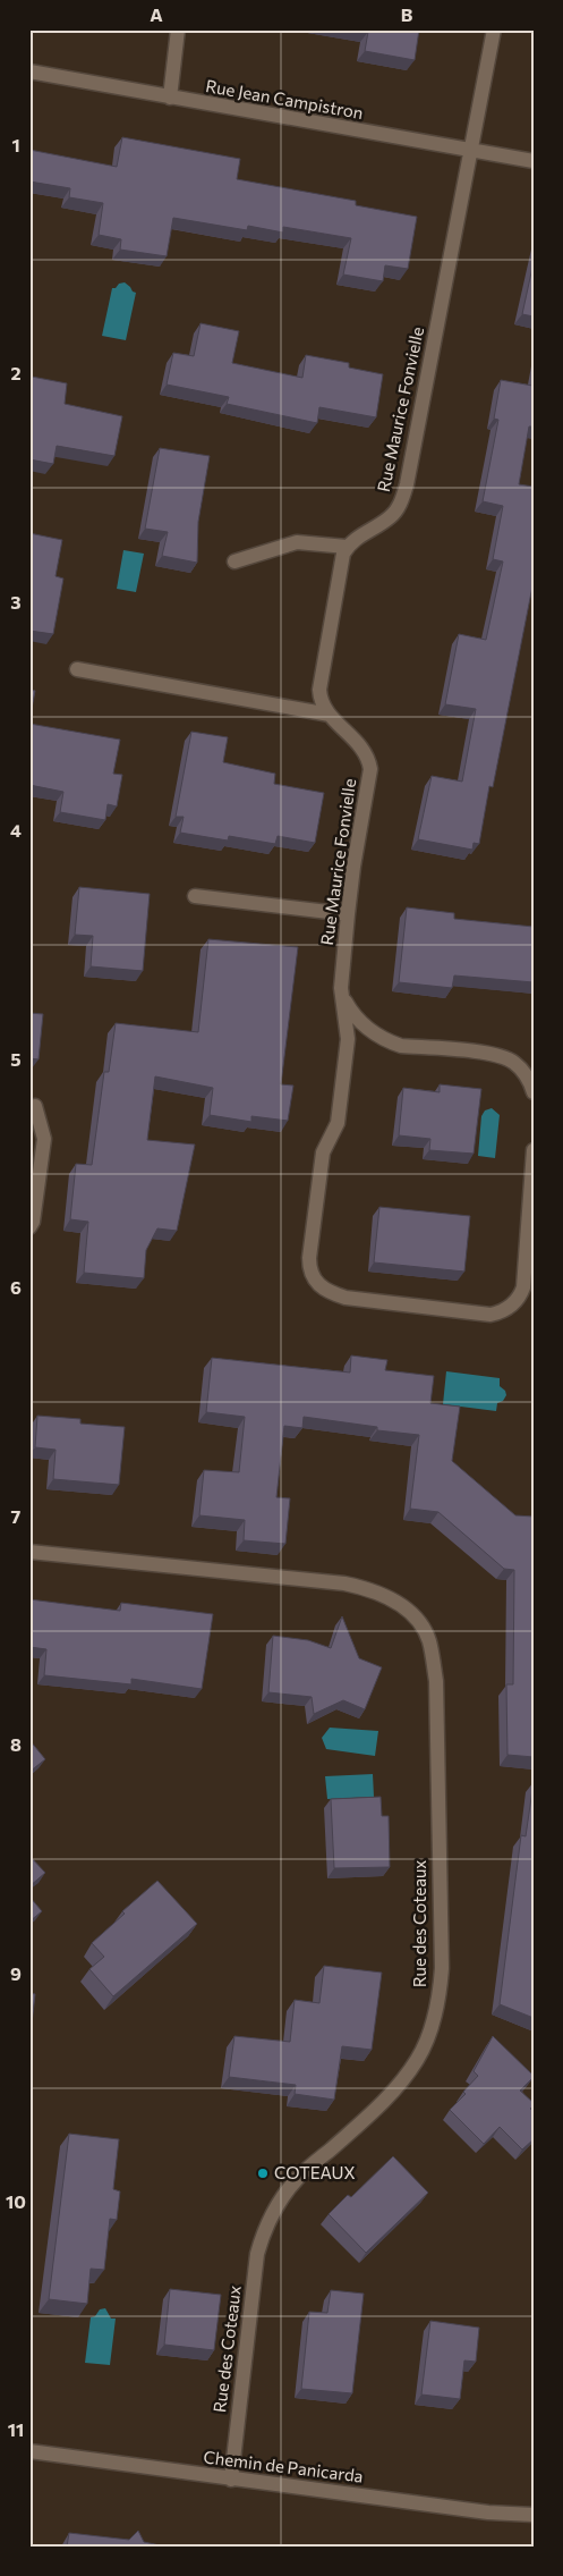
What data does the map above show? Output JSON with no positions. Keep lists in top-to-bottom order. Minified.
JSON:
{"streets":{"street":["Rue Jean Campistron","Rue Maurice Fonvielle","Rue des Coteaux","Chemin de Panicarda"]},"crossings":[["Rue Jean Campistron","Rue Maurice Fonvielle"],["Rue des Coteaux","Chemin de Panicarda"]],"places":["COTEAUX"],"grid":{"columns":["A","B"],"rows":["1","2","3","4","5","6","7","8","9","10","11"]}}
